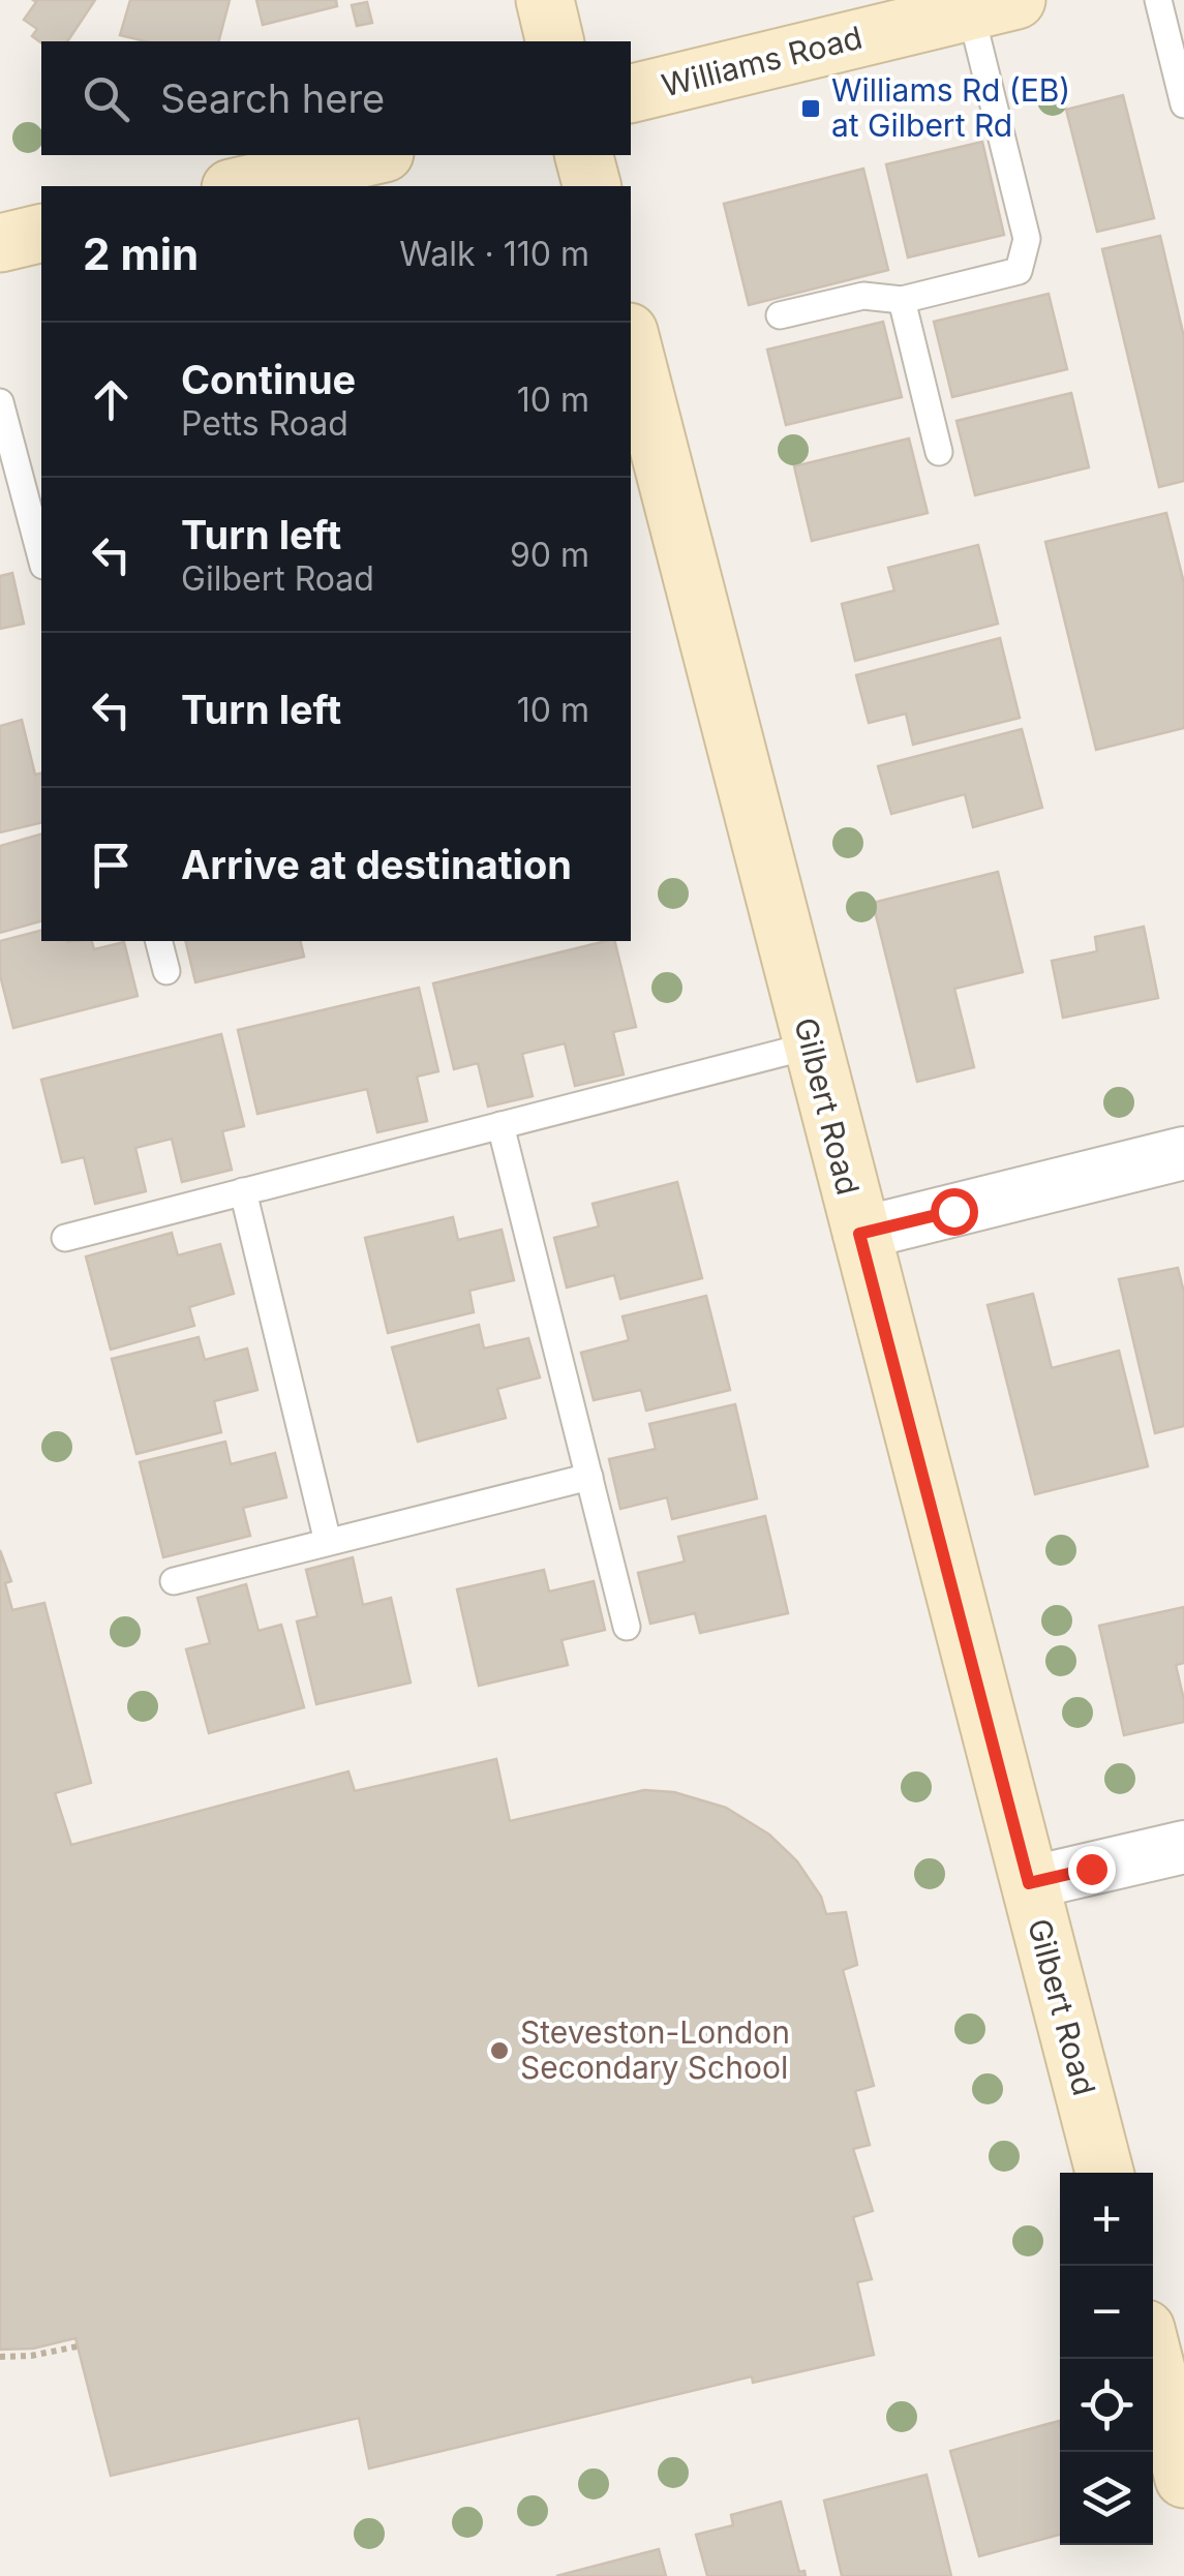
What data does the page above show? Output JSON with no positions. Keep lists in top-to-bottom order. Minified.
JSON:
{"streets":{"main road":["Williams Road","Gilbert Road"]},"places":{"transit":["Williams Rd (EB) at Gilbert Rd"],"other":["Steveston-London Secondary School"]},"page":{"search":"Search here","heading":["2 min","Walk · 110 m"],"list":[["Continue","Petts Road","10 m"],["Turn left","Gilbert Road","90 m"],["Turn left","10 m"],"Arrive at destination"],"map_buttons":["+","−"]}}
